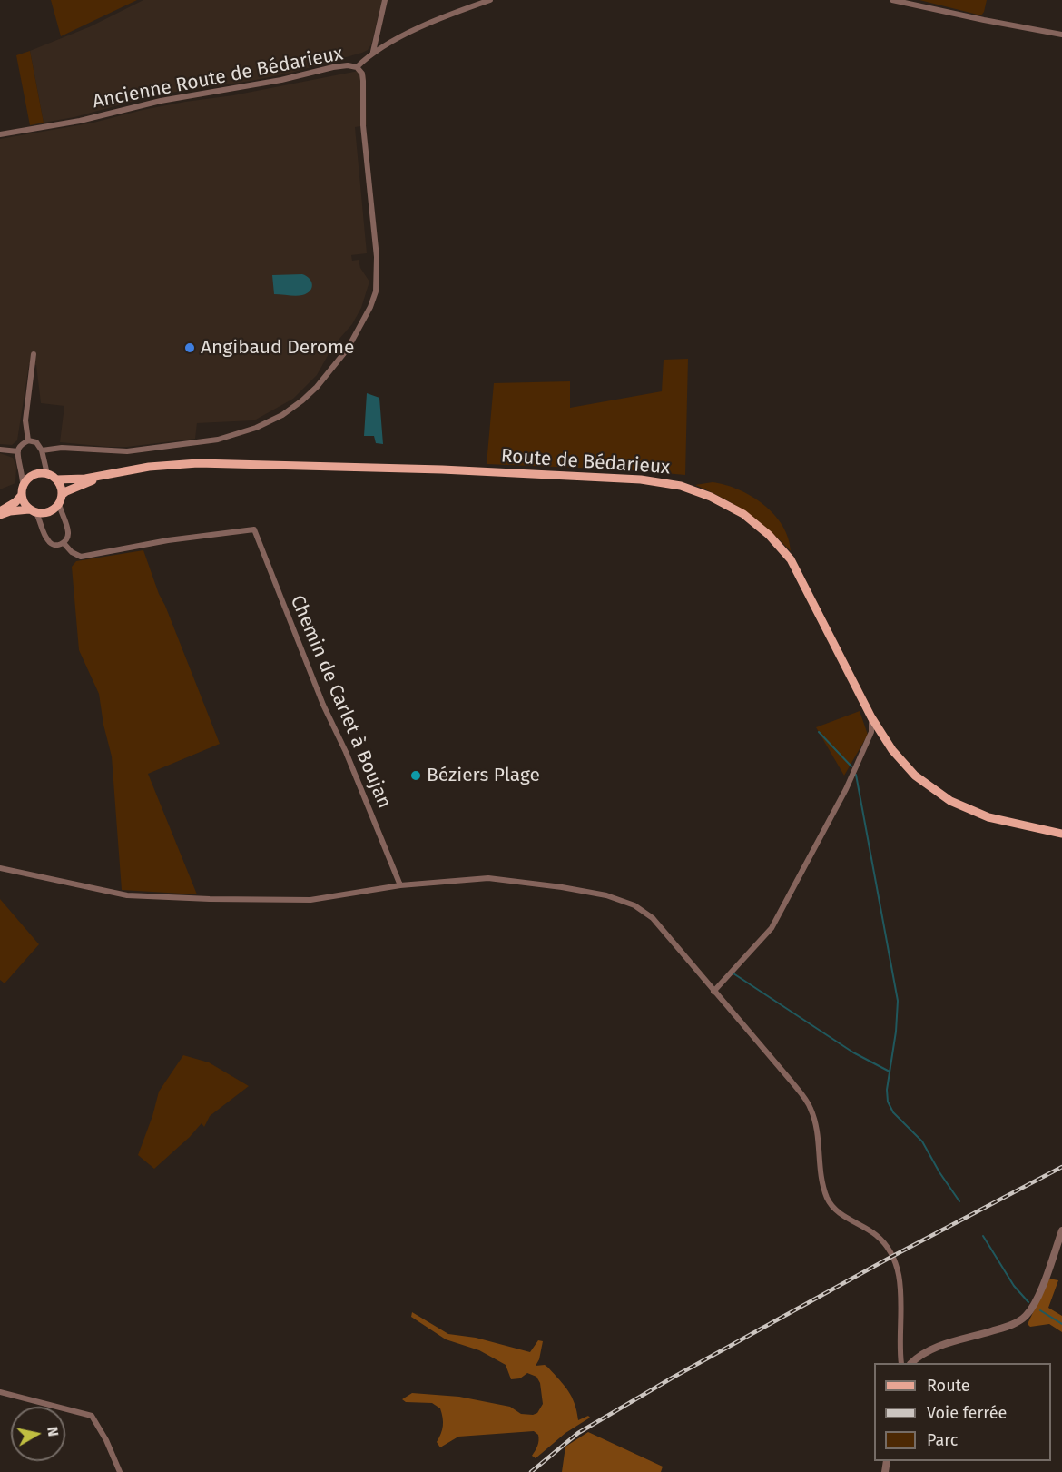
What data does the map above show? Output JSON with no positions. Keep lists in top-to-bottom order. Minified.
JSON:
{"streets":{"main road":["Route de Bédarieux"],"street":["Ancienne Route de Bédarieux","Chemin de Carlet à Boujan"]},"places":["Angibaud Derome","Béziers Plage"],"legend":["Route","Voie ferrée","Parc"],"north":"right"}
